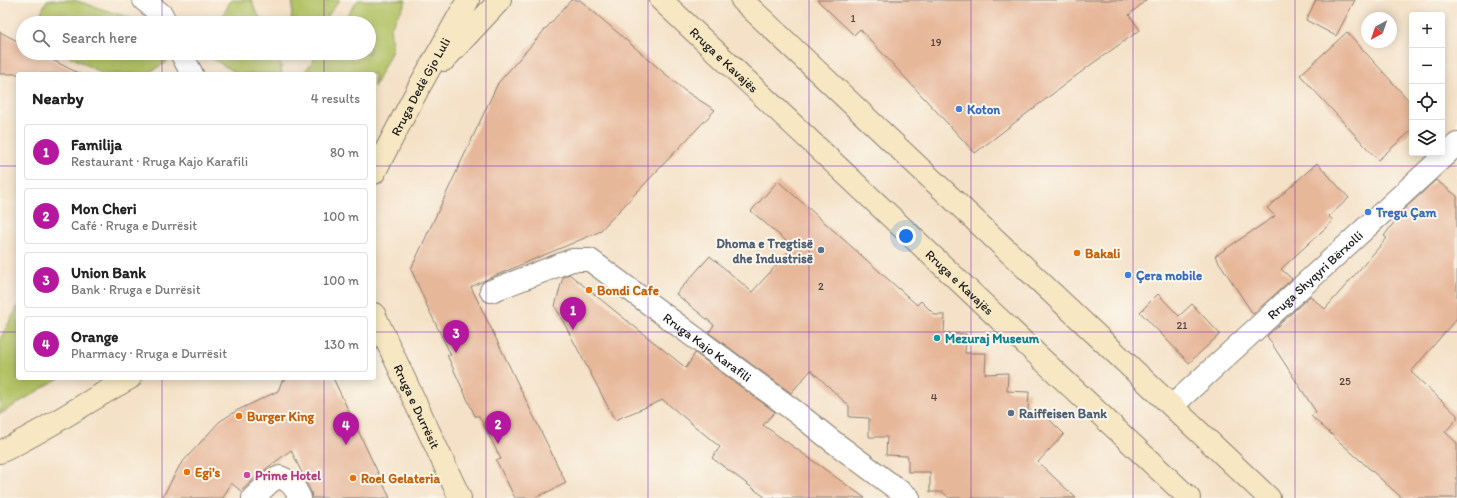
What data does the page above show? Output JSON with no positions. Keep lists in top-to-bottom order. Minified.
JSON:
{"streets":{"main road":["Rruga e Kavajës","Rruga Dedë Gjo Luli","Rruga e Durrësit"],"street":["Rruga Shyqyri Bërxolli","Rruga Kajo Karafili"]},"places":["Koton","Tregu Çam","Dhoma e Tregtisë dhe Industrisë","Bakali","Çera mobile","Bondi Cafe","Mezuraj Museum","Raiffeisen Bank","Burger King","Egi's","Prime Hotel","Roel Gelateria"],"house_numbers":["1","19","2","21","25","4"],"north":"bottom left","page":{"map_buttons":["+","−"],"search":"Search here","heading":["Nearby","4 results"],"list":[{"mark":"1","name":"Familija","note":"Restaurant · Rruga Kajo Karafili","value":"80 m"},{"mark":"2","name":"Mon Cheri","note":"Café · Rruga e Durrësit","value":"100 m"},{"mark":"3","name":"Union Bank","note":"Bank · Rruga e Durrësit","value":"100 m"},{"mark":"4","name":"Orange","note":"Pharmacy · Rruga e Durrësit","value":"130 m"}],"pins":["1","3","2","4"]}}
